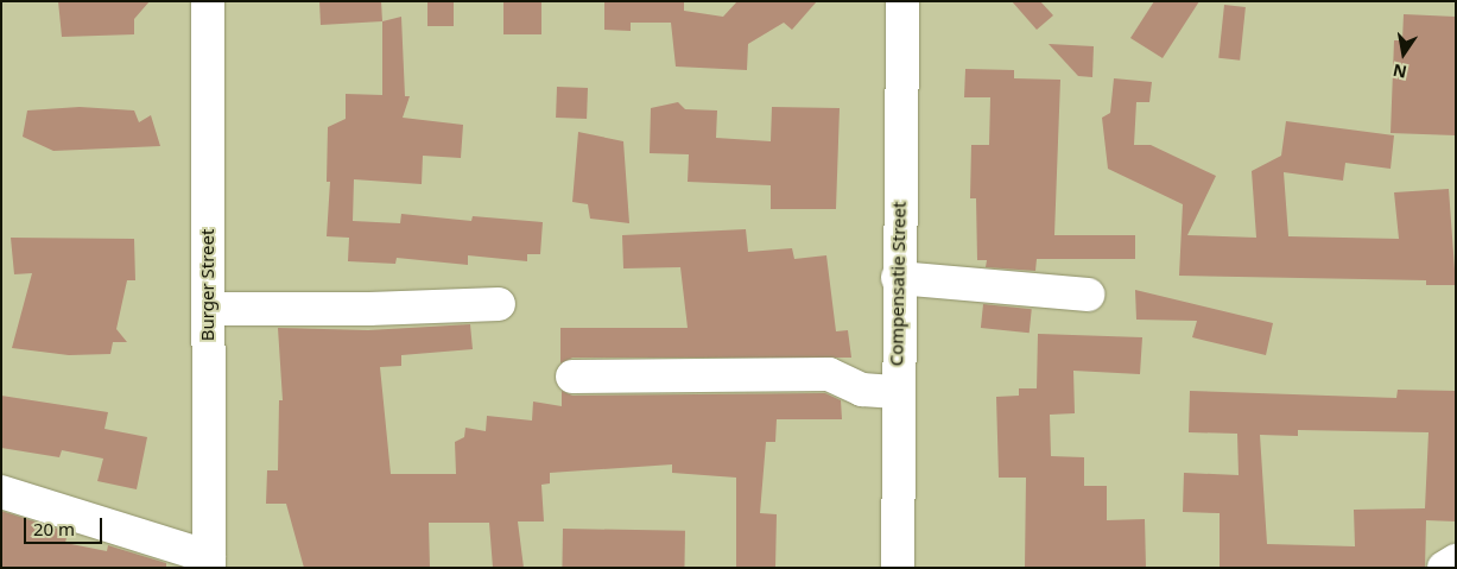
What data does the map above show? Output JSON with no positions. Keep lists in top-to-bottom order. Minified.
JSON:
{"streets":{"street":["Compensatie Street","Burger Street"]},"scale_bar":"20 m","north":"bottom"}
